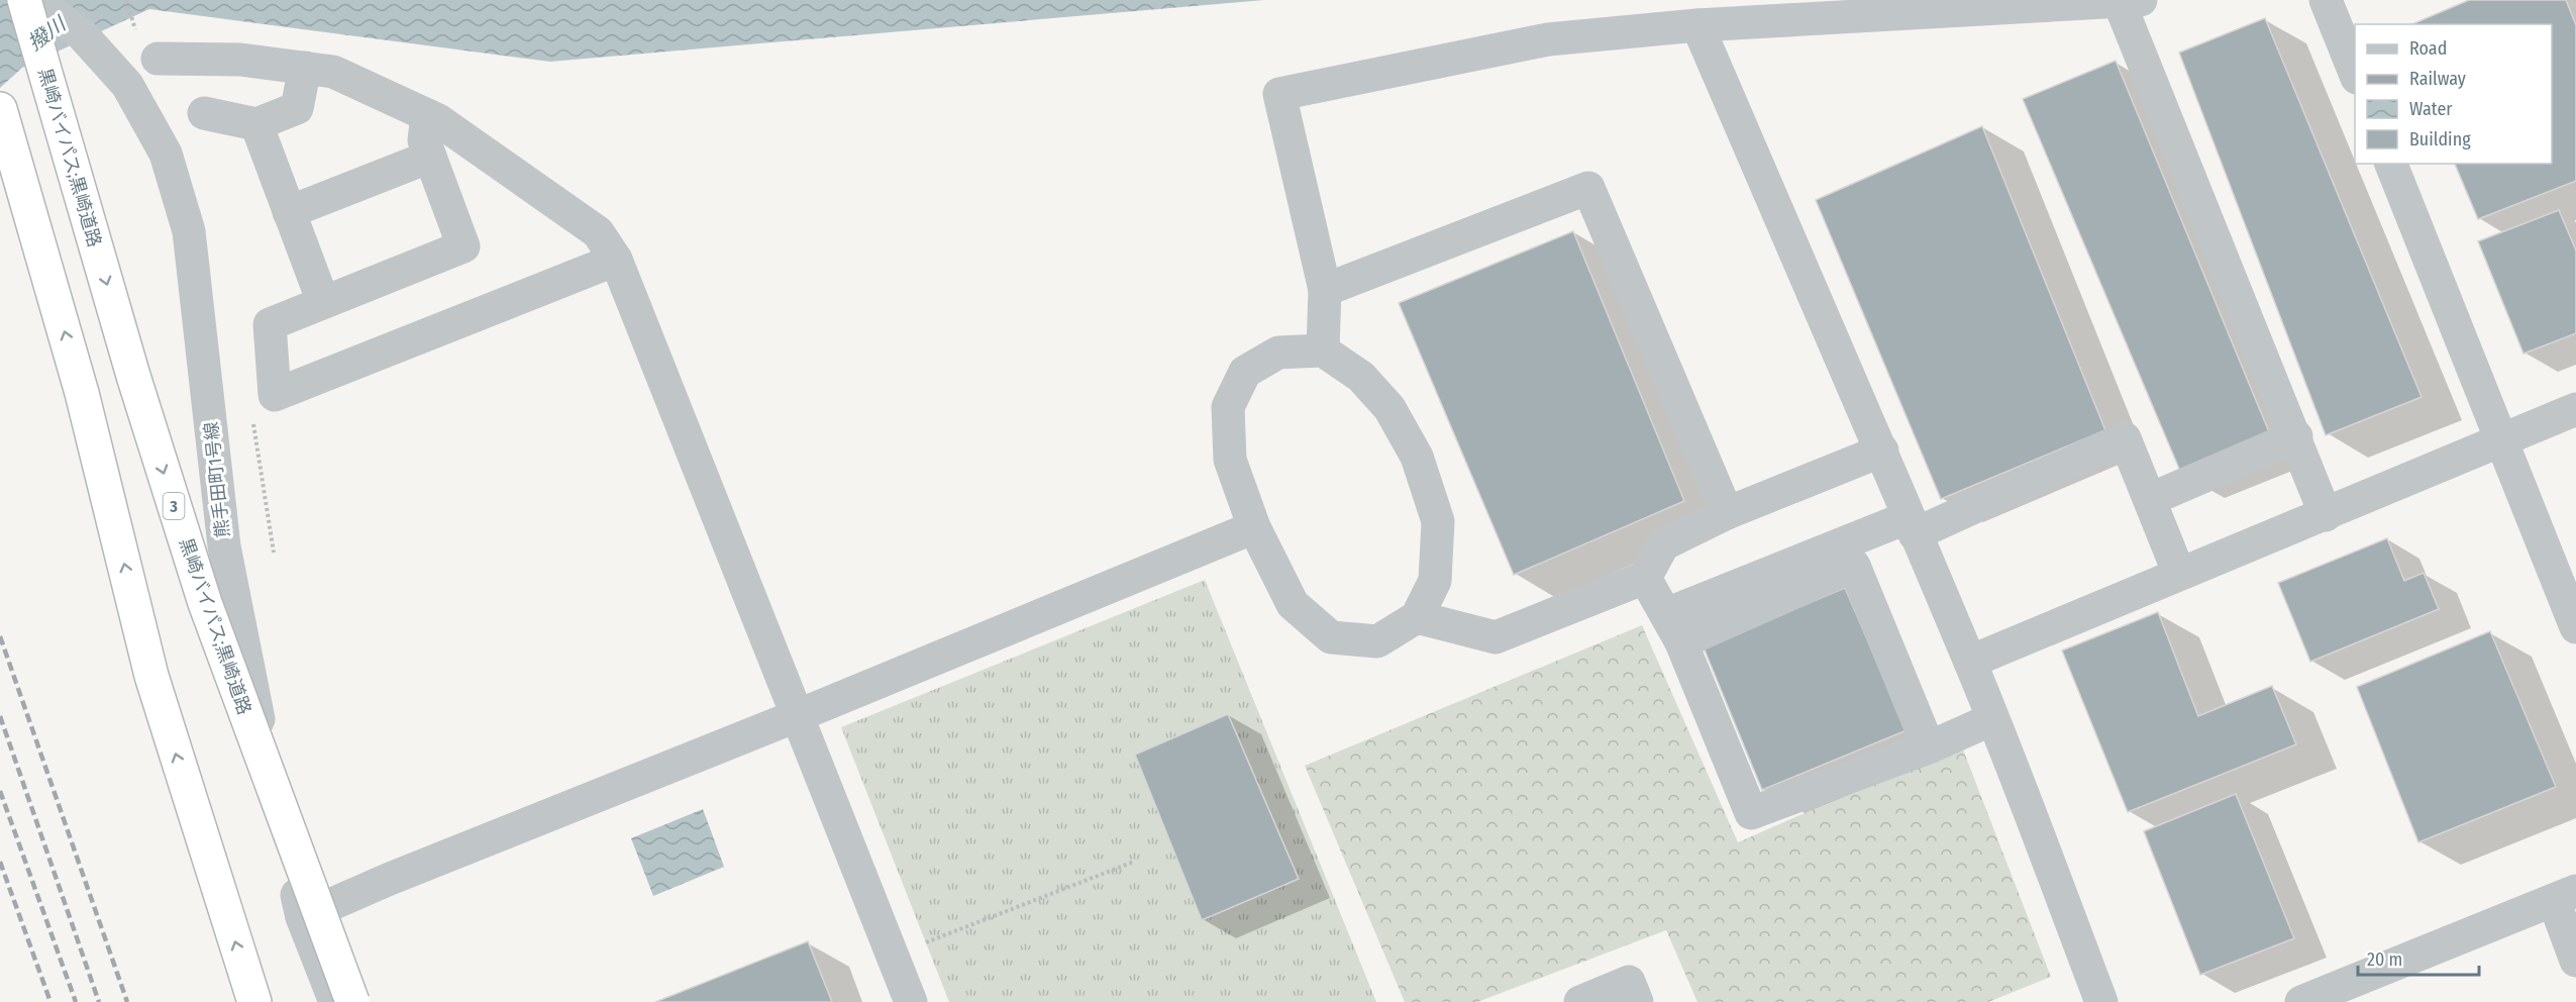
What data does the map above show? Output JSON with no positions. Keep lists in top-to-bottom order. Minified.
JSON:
{"streets":{"highway":["黒崎バイパス;黒崎道路","3"],"street":["熊手田町1号線"]},"water":["撥川"],"legend":["Road","Railway","Water","Building"],"scale_bar":"20 m"}
